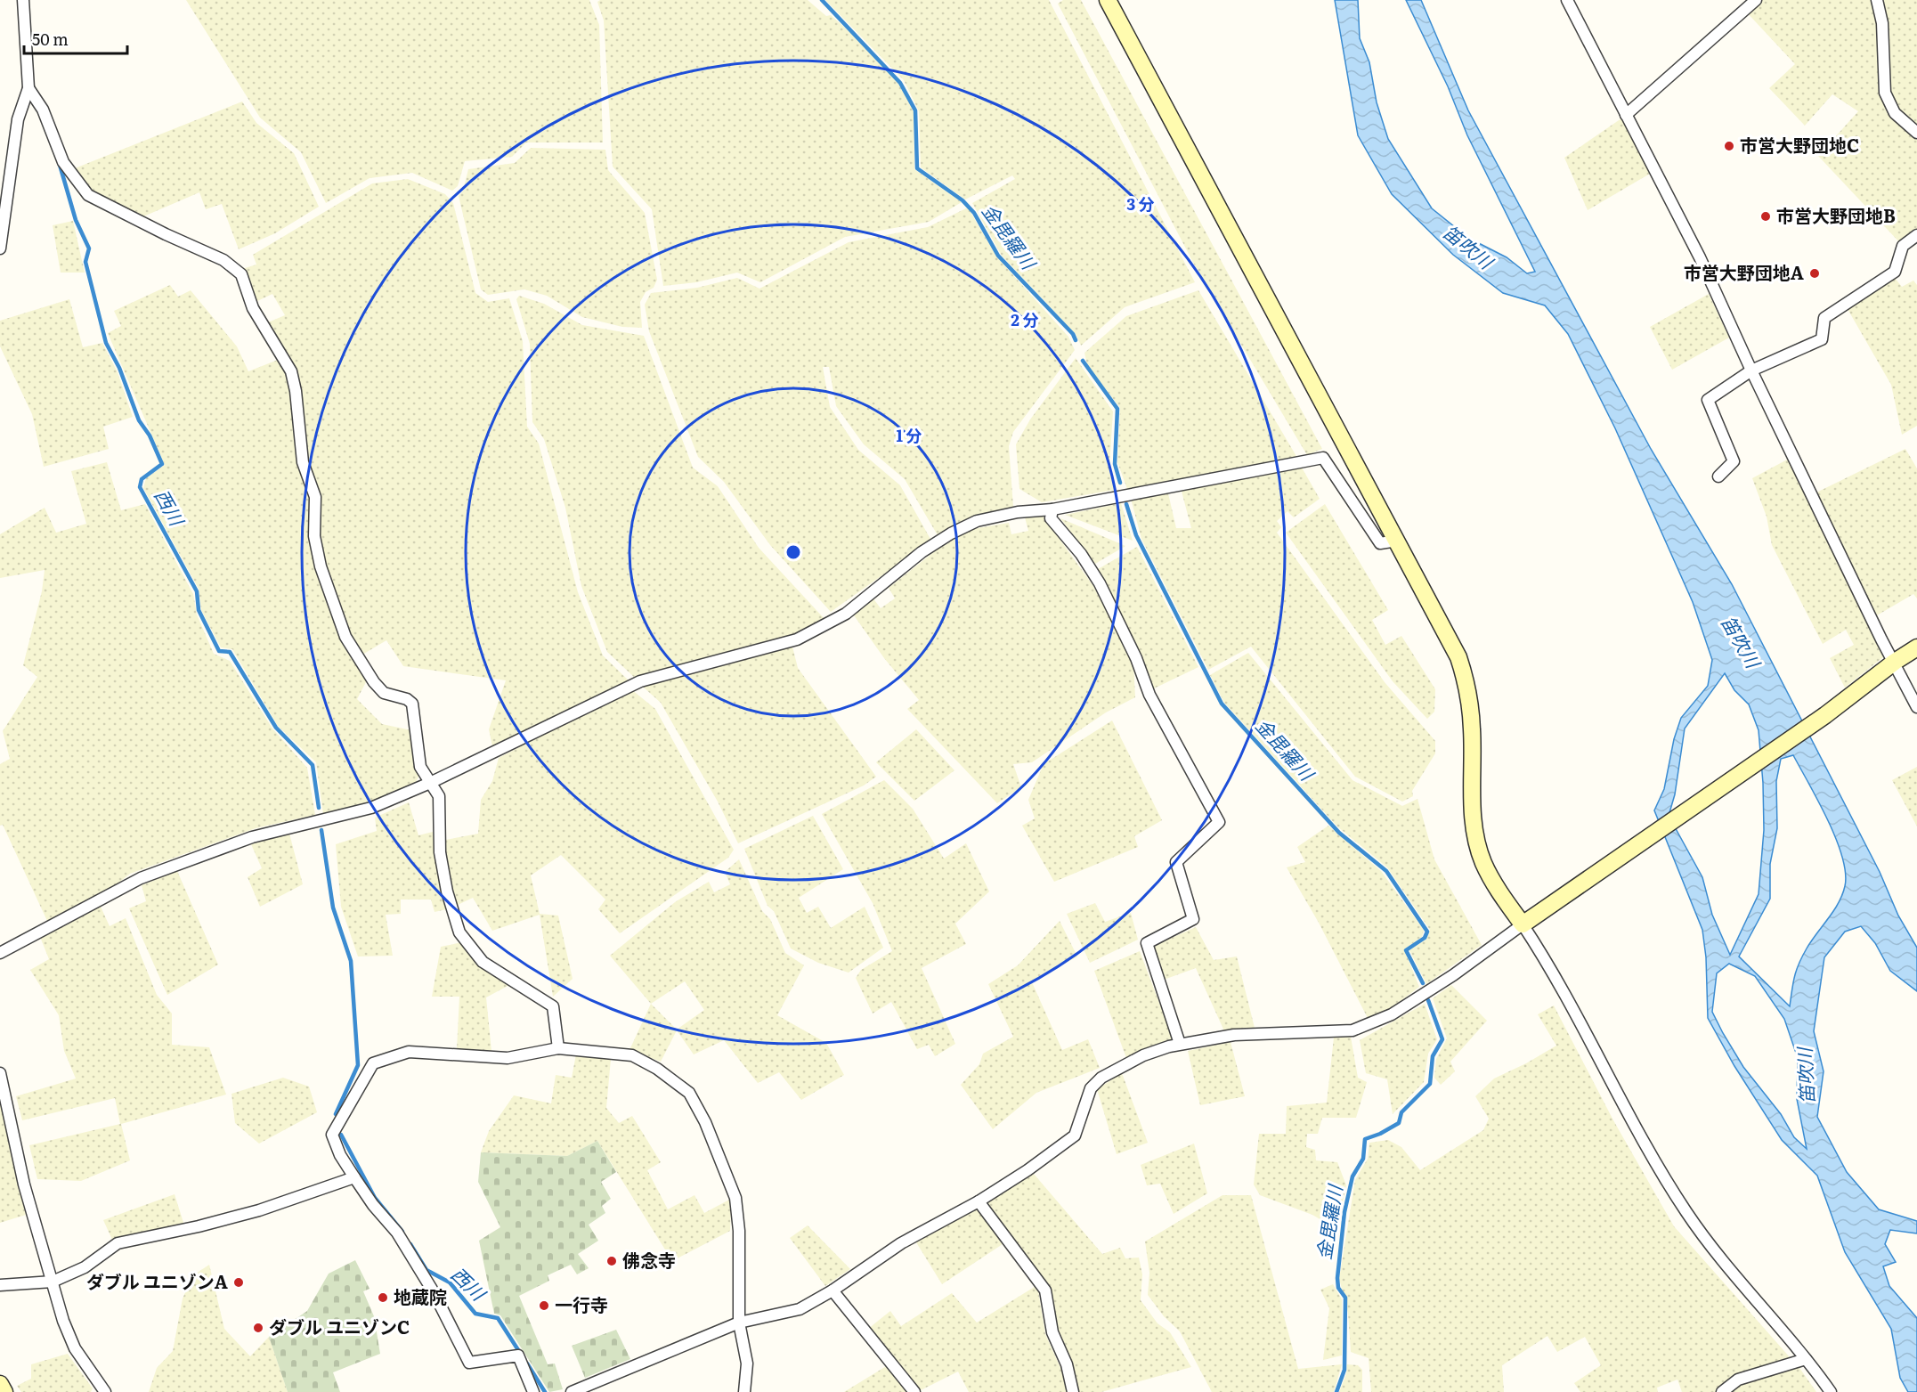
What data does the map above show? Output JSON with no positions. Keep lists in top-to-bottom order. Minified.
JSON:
{"water":["金毘羅川","笛吹川","西川"],"places":["市営大野団地C","市営大野団地B","市営大野団地A","佛念寺","ダブル ユニゾンA","地蔵院","一行寺","ダブル ユニゾンC"],"scale_bar":"50 m","rings":["3 分","2 分","1 分"]}
